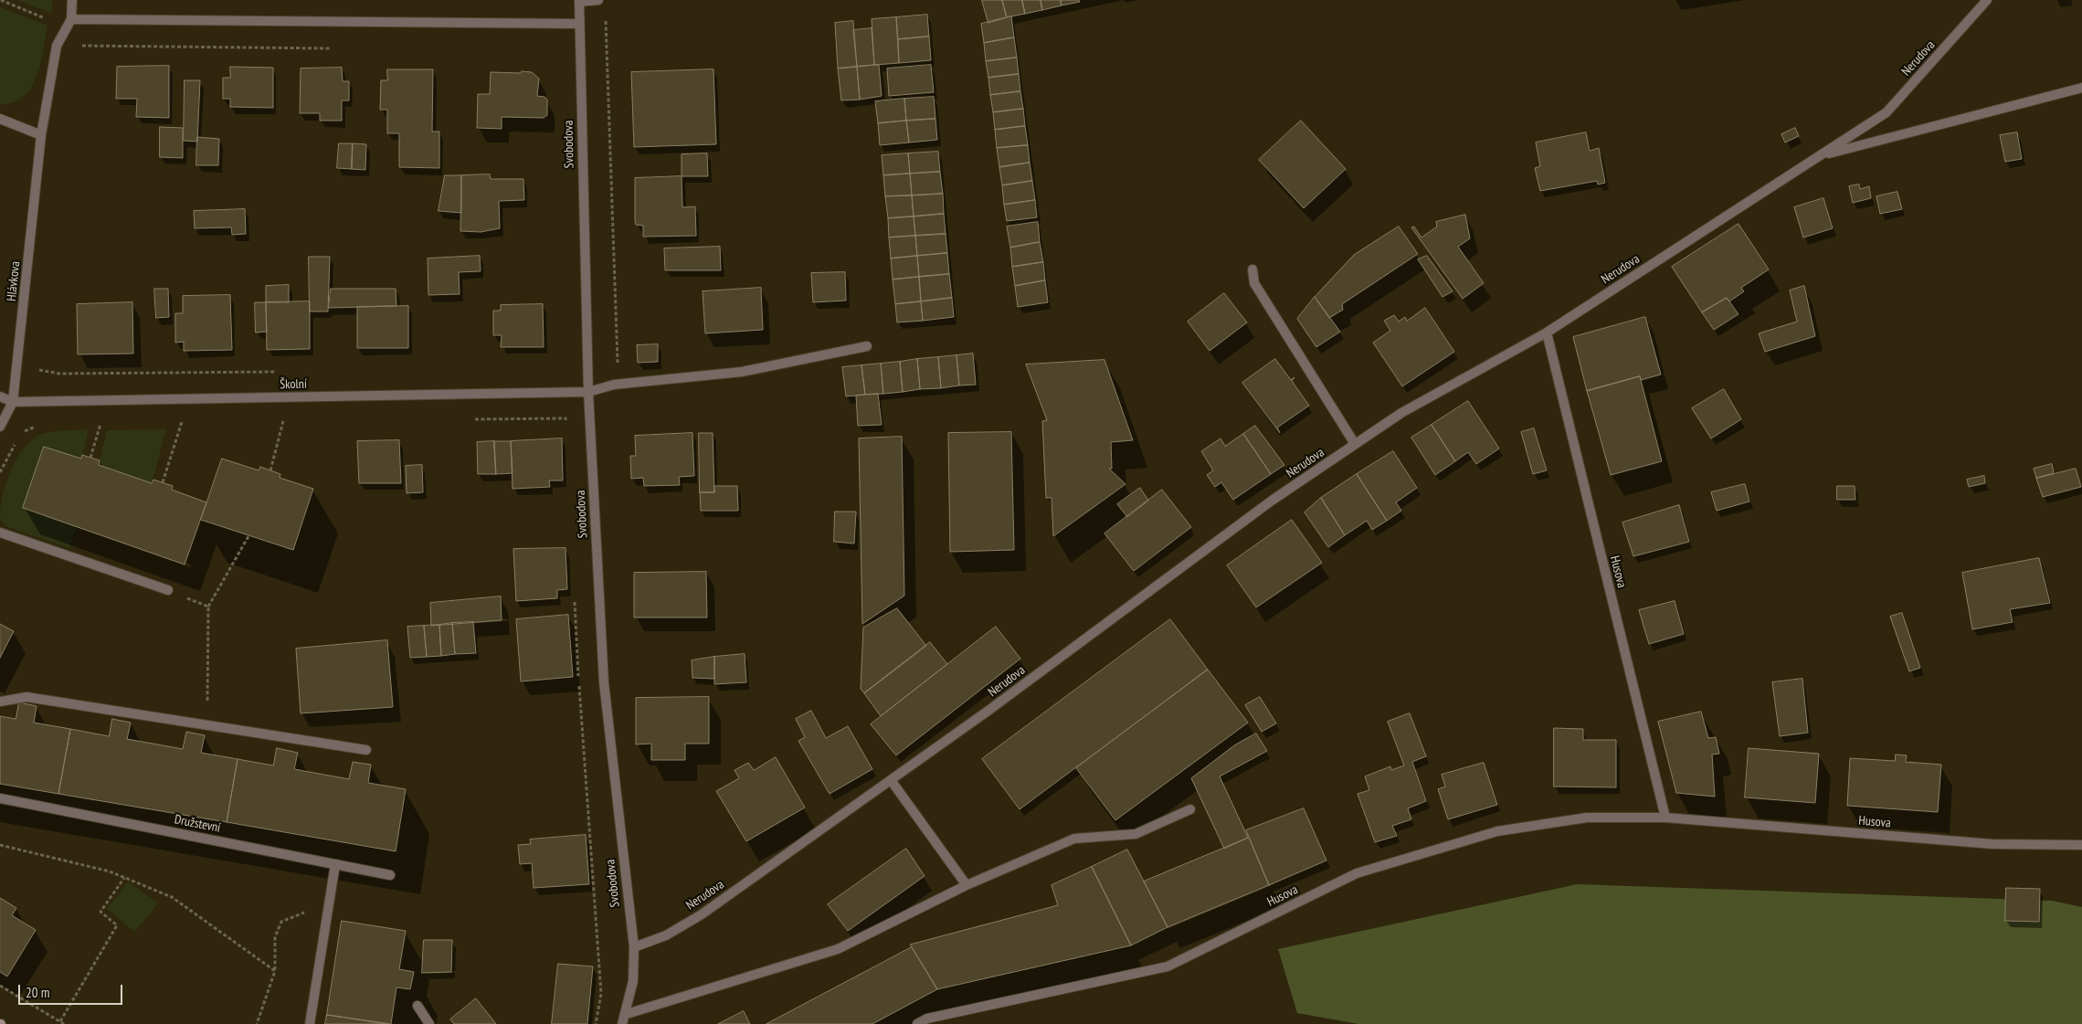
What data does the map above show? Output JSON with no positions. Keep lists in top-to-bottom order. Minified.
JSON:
{"streets":{"street":["Nerudova","Svobodova","Hlávkova","Školní","Husova","Družstevní"]},"crossings":[["Nerudova","Svobodova"],["Nerudova","Husova"],["Svobodova","Školní"],["Hlávkova","Školní"]],"scale_bar":"20 m"}
